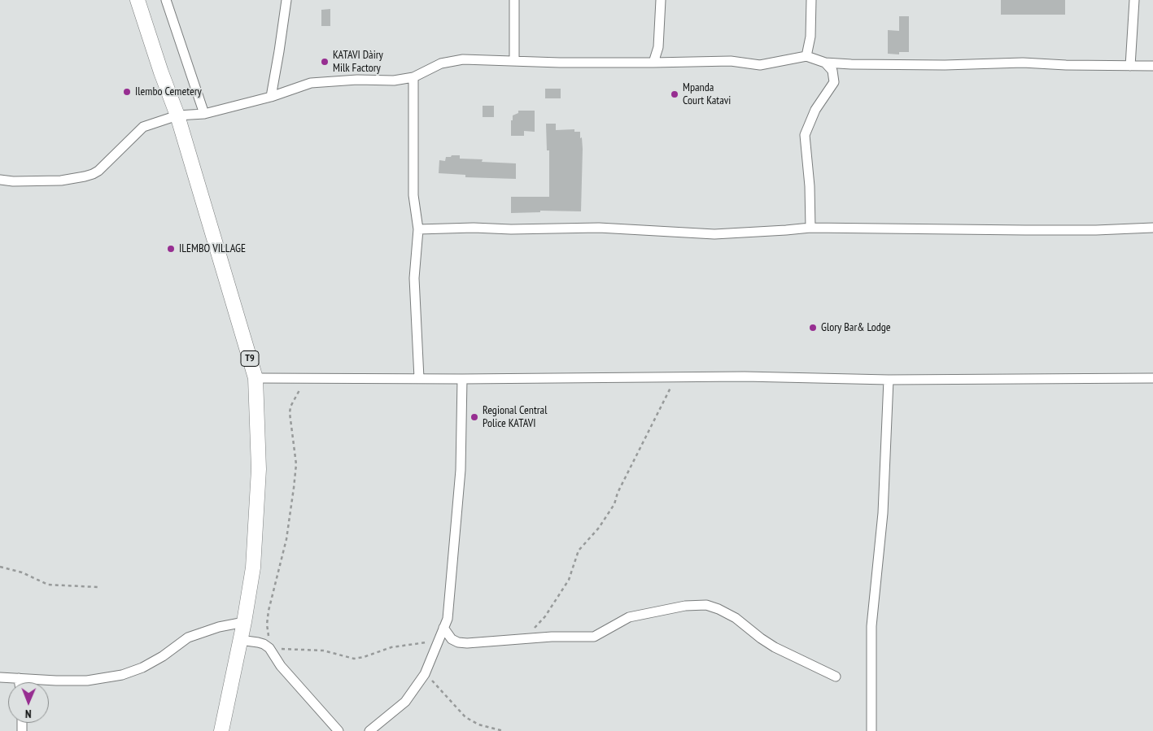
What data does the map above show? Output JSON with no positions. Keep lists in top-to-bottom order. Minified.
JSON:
{"streets":{"highway":["T9"]},"places":["KATAVI Dàiry Milk Factory","Ilembo Cemetery","Mpanda Court Katavi","ILEMBO VILLAGE","Glory Bar& Lodge","Regional Central Police KATAVI"],"north":"bottom"}
